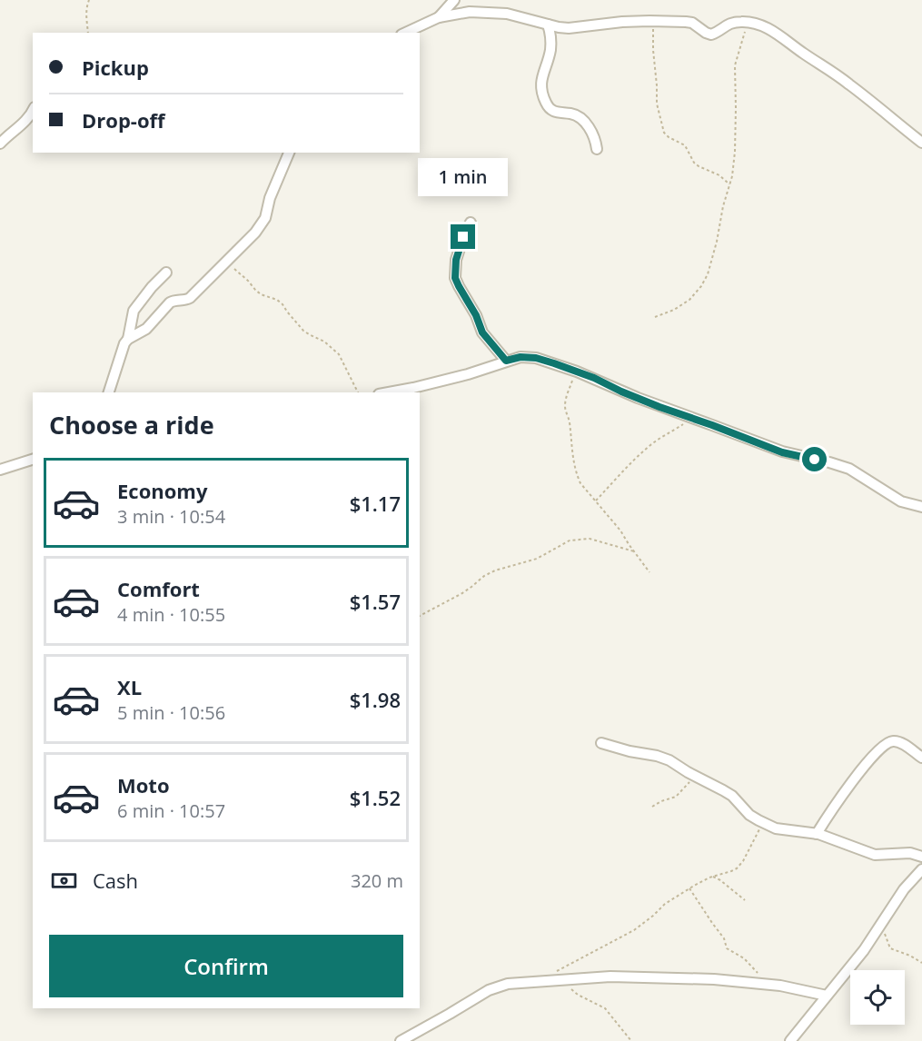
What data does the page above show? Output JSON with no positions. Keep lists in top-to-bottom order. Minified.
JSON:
{"page":{"banner":["Pickup","Drop-off"],"bubble":"1 min","heading":"Choose a ride","list":[{"name":"Economy","note":"3 min · 10:54","value":"$1.17"},{"name":"Comfort","note":"4 min · 10:55","value":"$1.57"},{"name":"XL","note":"5 min · 10:56","value":"$1.98"},{"name":"Moto","note":"6 min · 10:57","value":"$1.52"}],"pay":["Cash","320 m"],"buttons":"Confirm"}}
